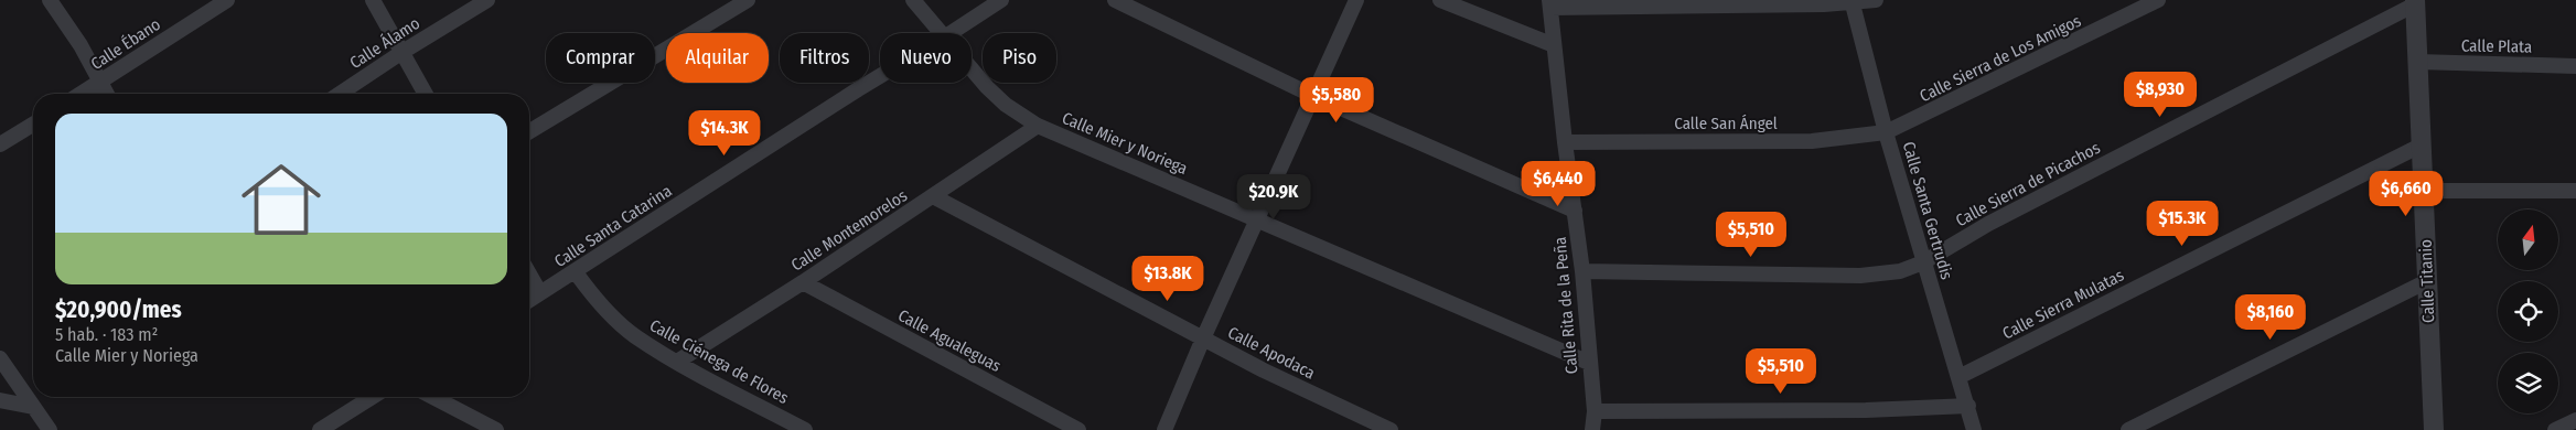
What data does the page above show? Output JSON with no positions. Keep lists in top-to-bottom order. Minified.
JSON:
{"streets":{"street":["Calle Álamo","Calle Ébano","Calle Plata","Calle Sierra de Los Amigos","Calle San Ángel","Calle Mier y Noriega","Calle Sierra de Picachos","Calle Santa Gertrudis","Calle Santa Catarina","Calle Montemorelos","Calle Titanio","Calle Sierra Mulatas","Calle Rita de la Peña","Calle Agualeguas","Calle Apodaca","Calle Ciénega de Flores"]},"crossings":[["Calle Plata","Calle Titanio"],["Calle Sierra de Los Amigos","Calle San Ángel"],["Calle Sierra de Los Amigos","Calle Santa Gertrudis"],["Calle San Ángel","Calle Santa Gertrudis"],["Calle San Ángel","Calle Rita de la Peña"],["Calle Mier y Noriega","Calle Montemorelos"],["Calle Mier y Noriega","Calle Rita de la Peña"],["Calle Sierra de Picachos","Calle Santa Gertrudis"],["Calle Sierra de Picachos","Calle Titanio"],["Calle Sierra de Picachos","Calle Rita de la Peña"],["Calle Santa Gertrudis","Calle Sierra Mulatas"],["Calle Santa Catarina","Calle Ciénega de Flores"],["Calle Montemorelos","Calle Agualeguas"],["Calle Montemorelos","Calle Apodaca"],["Calle Montemorelos","Calle Ciénega de Flores"],["Calle Titanio","Calle Sierra Mulatas"]],"north":"top","page":{"chip":["Comprar","Alquilar","Filtros","Nuevo","Piso"],"price":["$8,930","$5,580","$14.3K","$6,440","$6,660","$20.9K","$15.3K","$5,510","$13.8K","$8,160","$5,510"],"list":[{"name":"$20,900/mes","note":"5 hab. · 183 m² · Calle Mier y Noriega"}]}}
